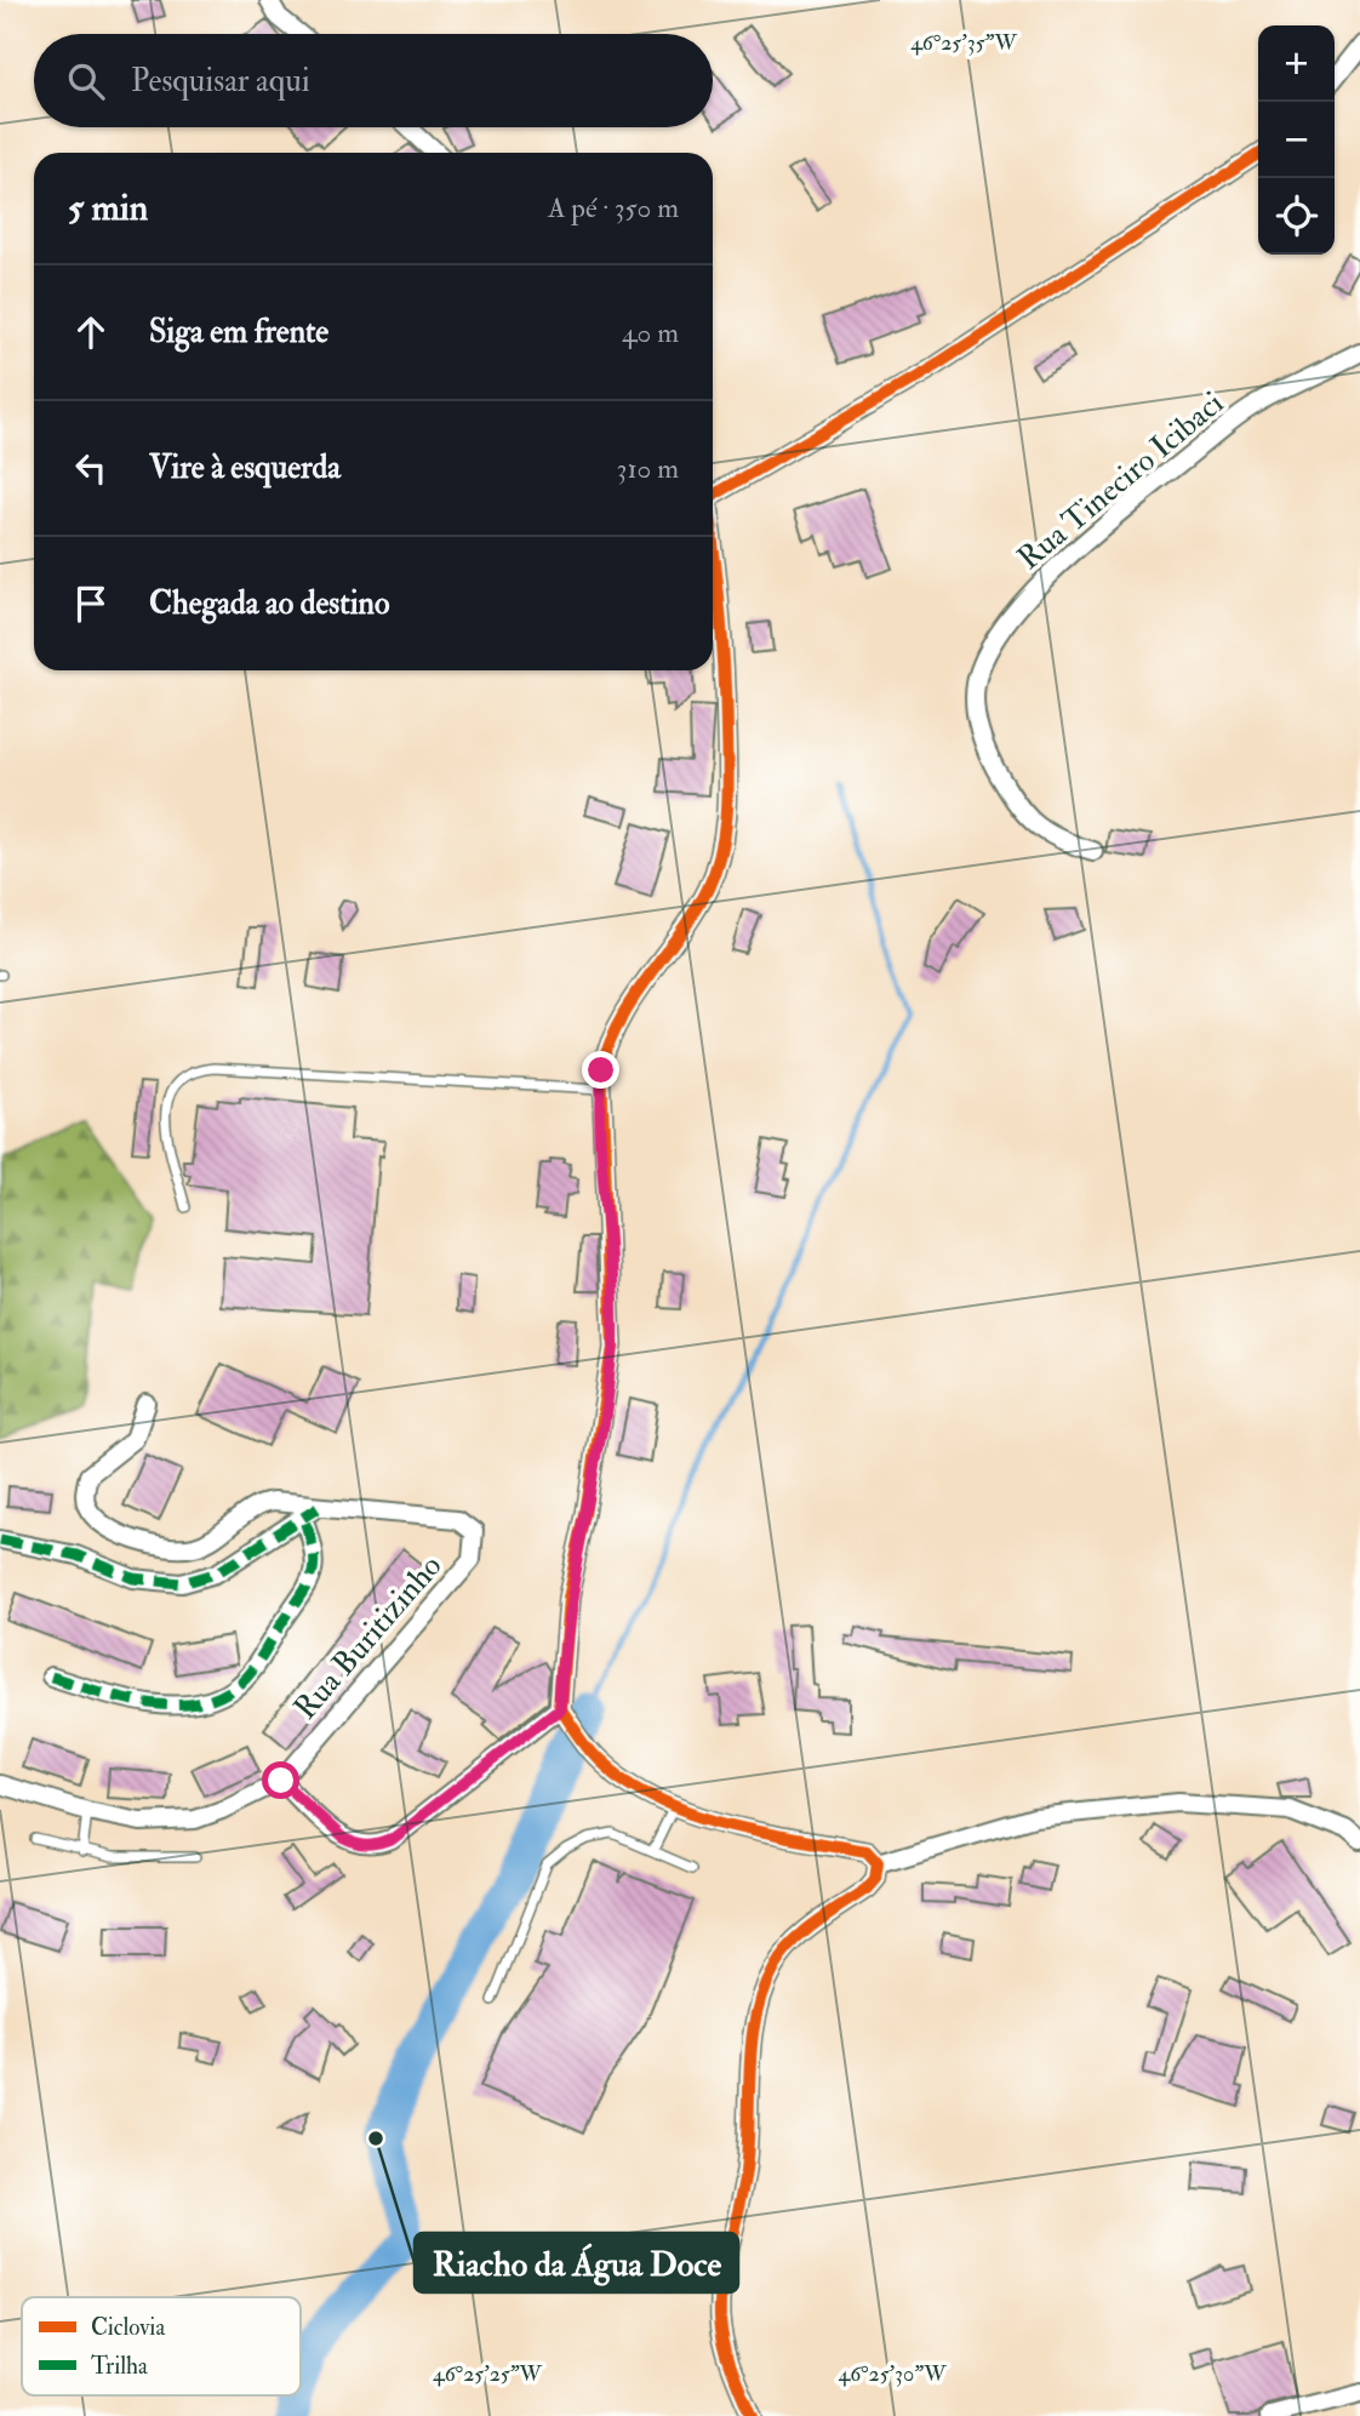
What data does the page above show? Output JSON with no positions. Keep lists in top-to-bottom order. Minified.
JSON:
{"streets":{"street":["Rua Tineciro Icibaci","Rua Buritizinho"]},"places":["Riacho da Água Doce"],"legend":["Ciclovia","Trilha"],"page":{"map_buttons":["+","−"],"search":"Pesquisar aqui","heading":["5 min","A pé · 350 m"],"list":[["Siga em frente","40 m"],["Vire à esquerda","310 m"],"Chegada ao destino"]},"coordinates":["46°25'35\"W","46°25'25\"W","46°25'30\"W"]}
